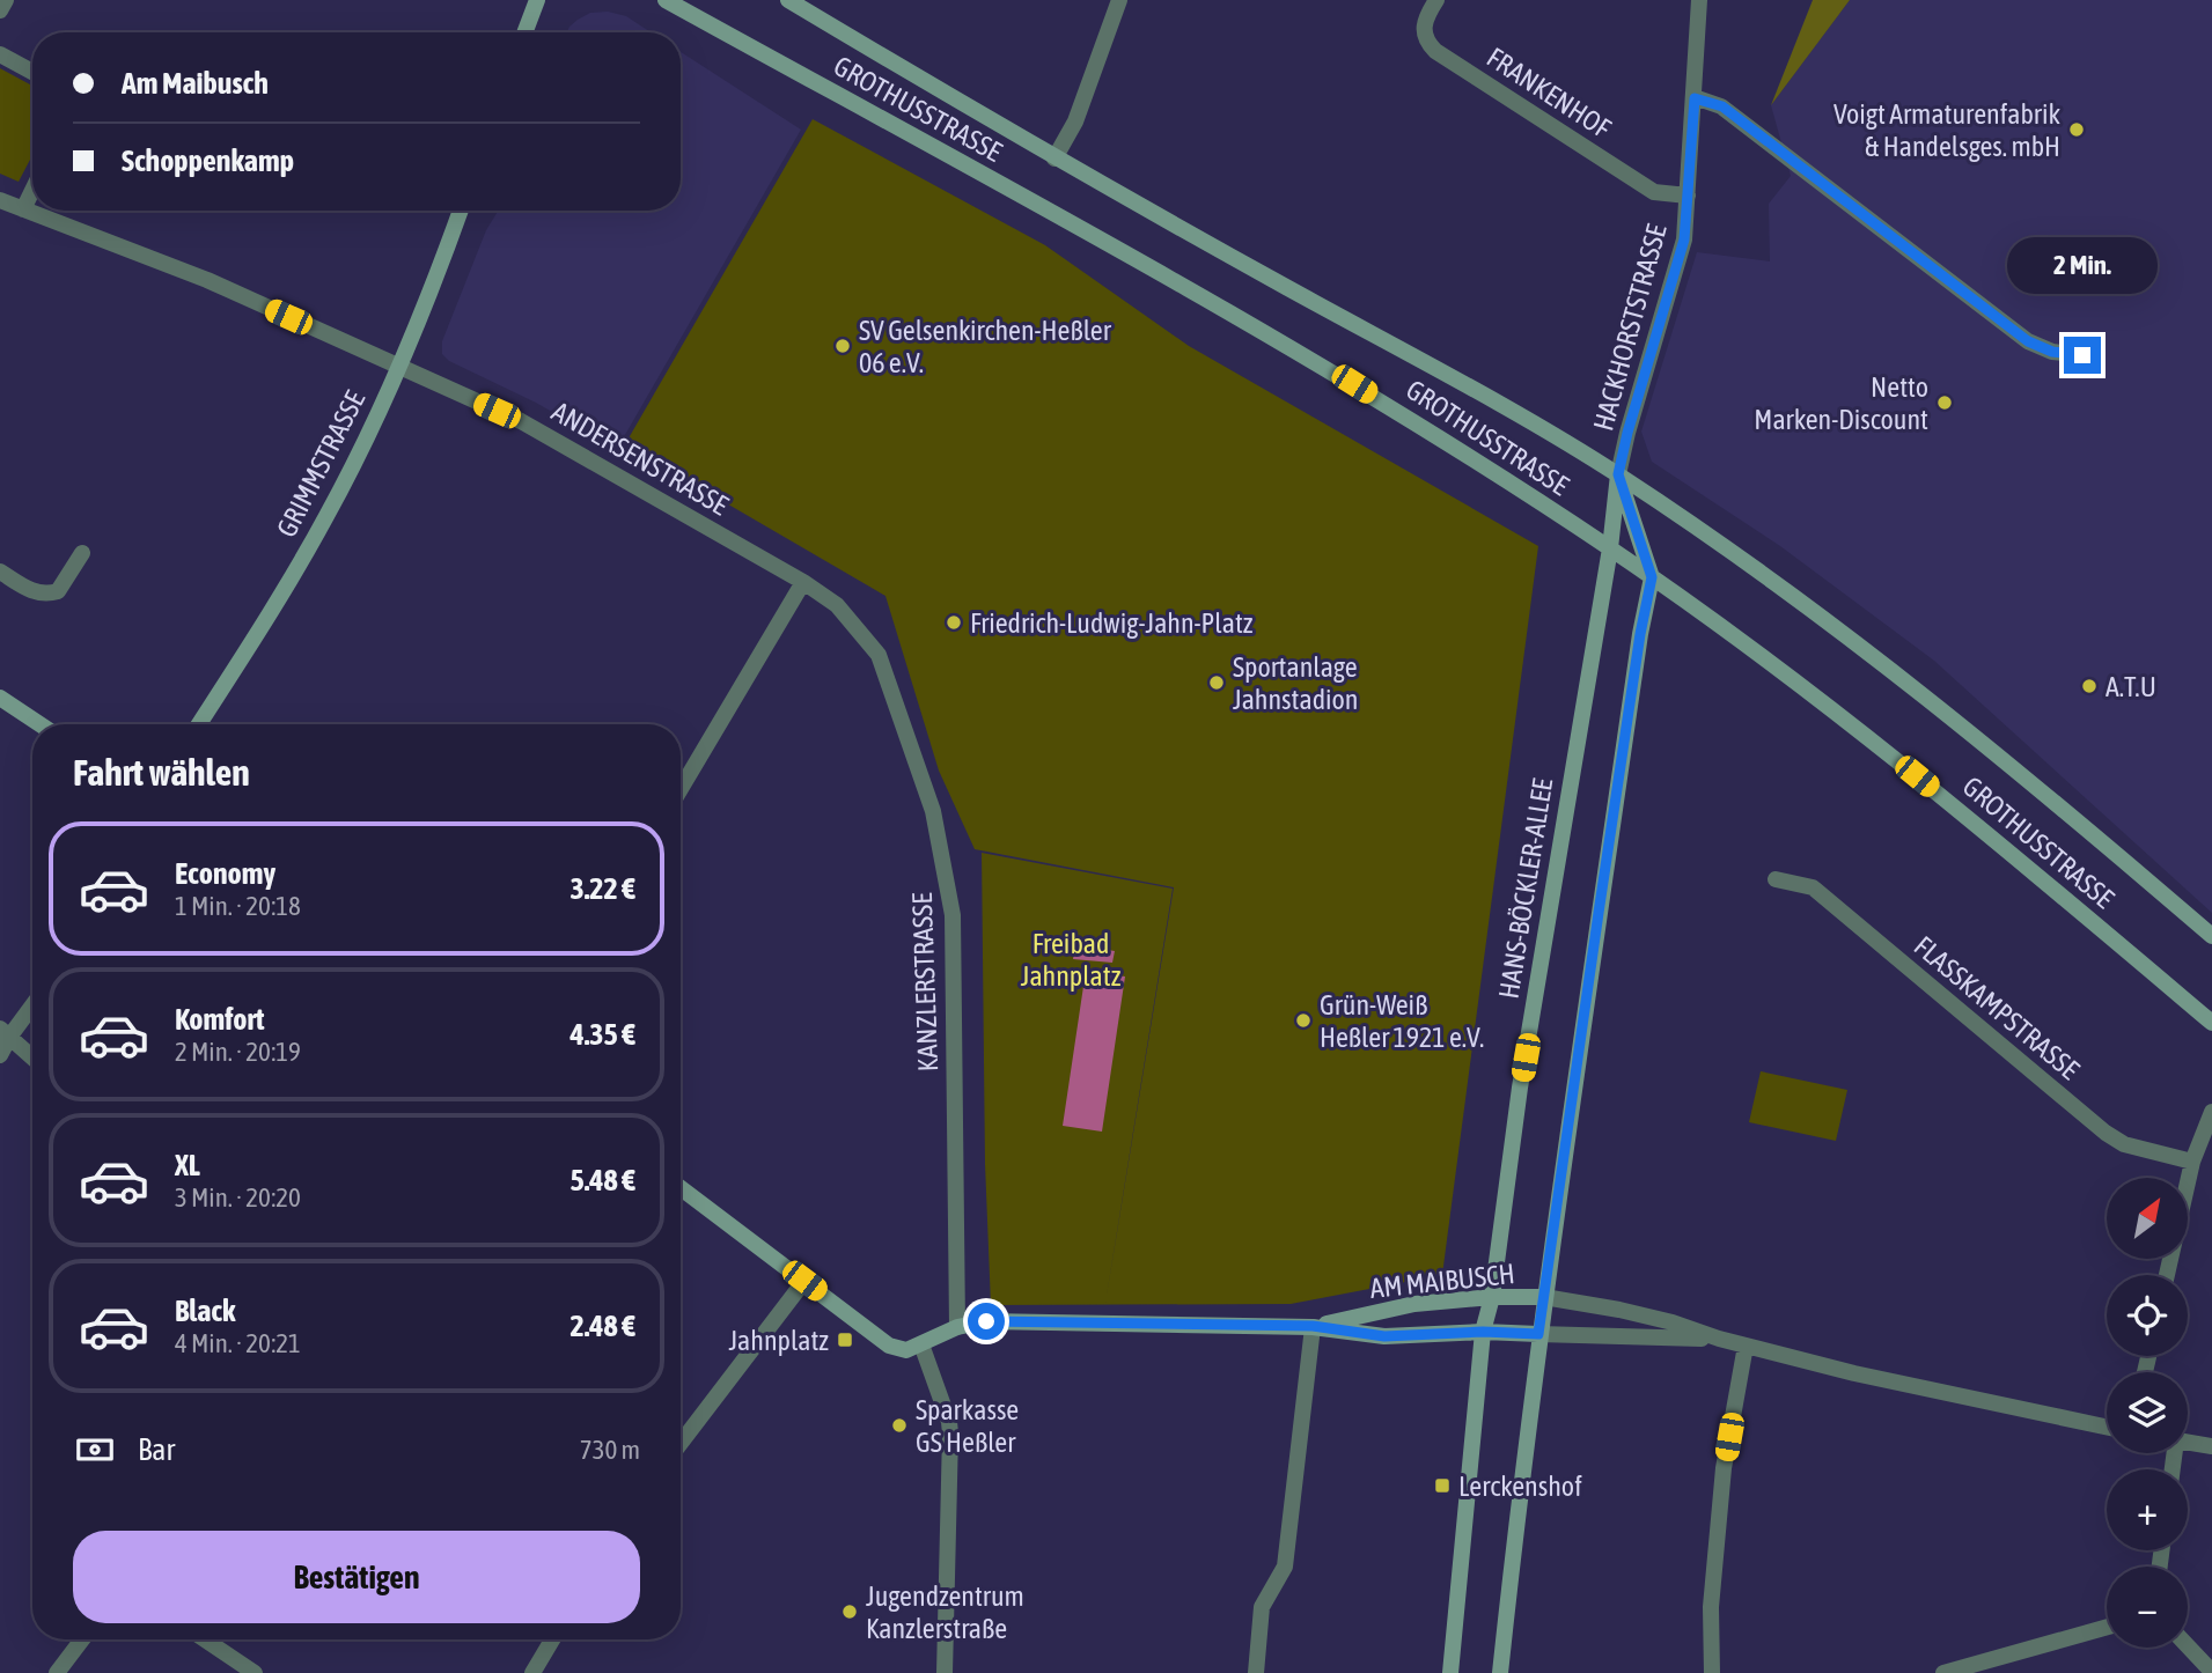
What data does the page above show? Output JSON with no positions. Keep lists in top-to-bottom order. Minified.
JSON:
{"streets":{"street":["FRANKENHOF","GROTHUSSTRASSE","HACKHORSTSTRASSE","ANDERSENSTRASSE","GRIMMSTRASSE","HANS-BÖCKLER-ALLEE","KANZLERSTRASSE","FLASSKAMPSTRASSE","AM MAIBUSCH"]},"crossings":[["FRANKENHOF","HACKHORSTSTRASSE"],["GROTHUSSTRASSE","HACKHORSTSTRASSE"],["GROTHUSSTRASSE","HANS-BÖCKLER-ALLEE"],["HACKHORSTSTRASSE","HANS-BÖCKLER-ALLEE"],["ANDERSENSTRASSE","GRIMMSTRASSE"],["ANDERSENSTRASSE","KANZLERSTRASSE"],["HANS-BÖCKLER-ALLEE","AM MAIBUSCH"],["KANZLERSTRASSE","AM MAIBUSCH"]],"parks":["Freibad Jahnplatz"],"places":{"other":["Voigt Armaturenfabrik & Handelsges. mbH","SV Gelsenkirchen-Heßler 06 e.V.","Netto Marken-Discount","Friedrich-Ludwig-Jahn-Platz","Sportanlage Jahnstadion","A.T.U","Grün-Weiß Heßler 1921 e.V.","Sparkasse GS Heßler","Jugendzentrum Kanzlerstraße"],"transit":["Jahnplatz","Lerckenshof"]},"north":"top right","page":{"banner":["Am Maibusch","Schoppenkamp"],"bubble":"2 Min.","heading":"Fahrt wählen","list":[{"name":"Economy","note":"1 Min. · 20:18","value":"3.22 €"},{"name":"Komfort","note":"2 Min. · 20:19","value":"4.35 €"},{"name":"XL","note":"3 Min. · 20:20","value":"5.48 €"},{"name":"Black","note":"4 Min. · 20:21","value":"2.48 €"}],"map_buttons":["+","−"],"pay":["Bar","730 m"],"buttons":"Bestätigen"}}
